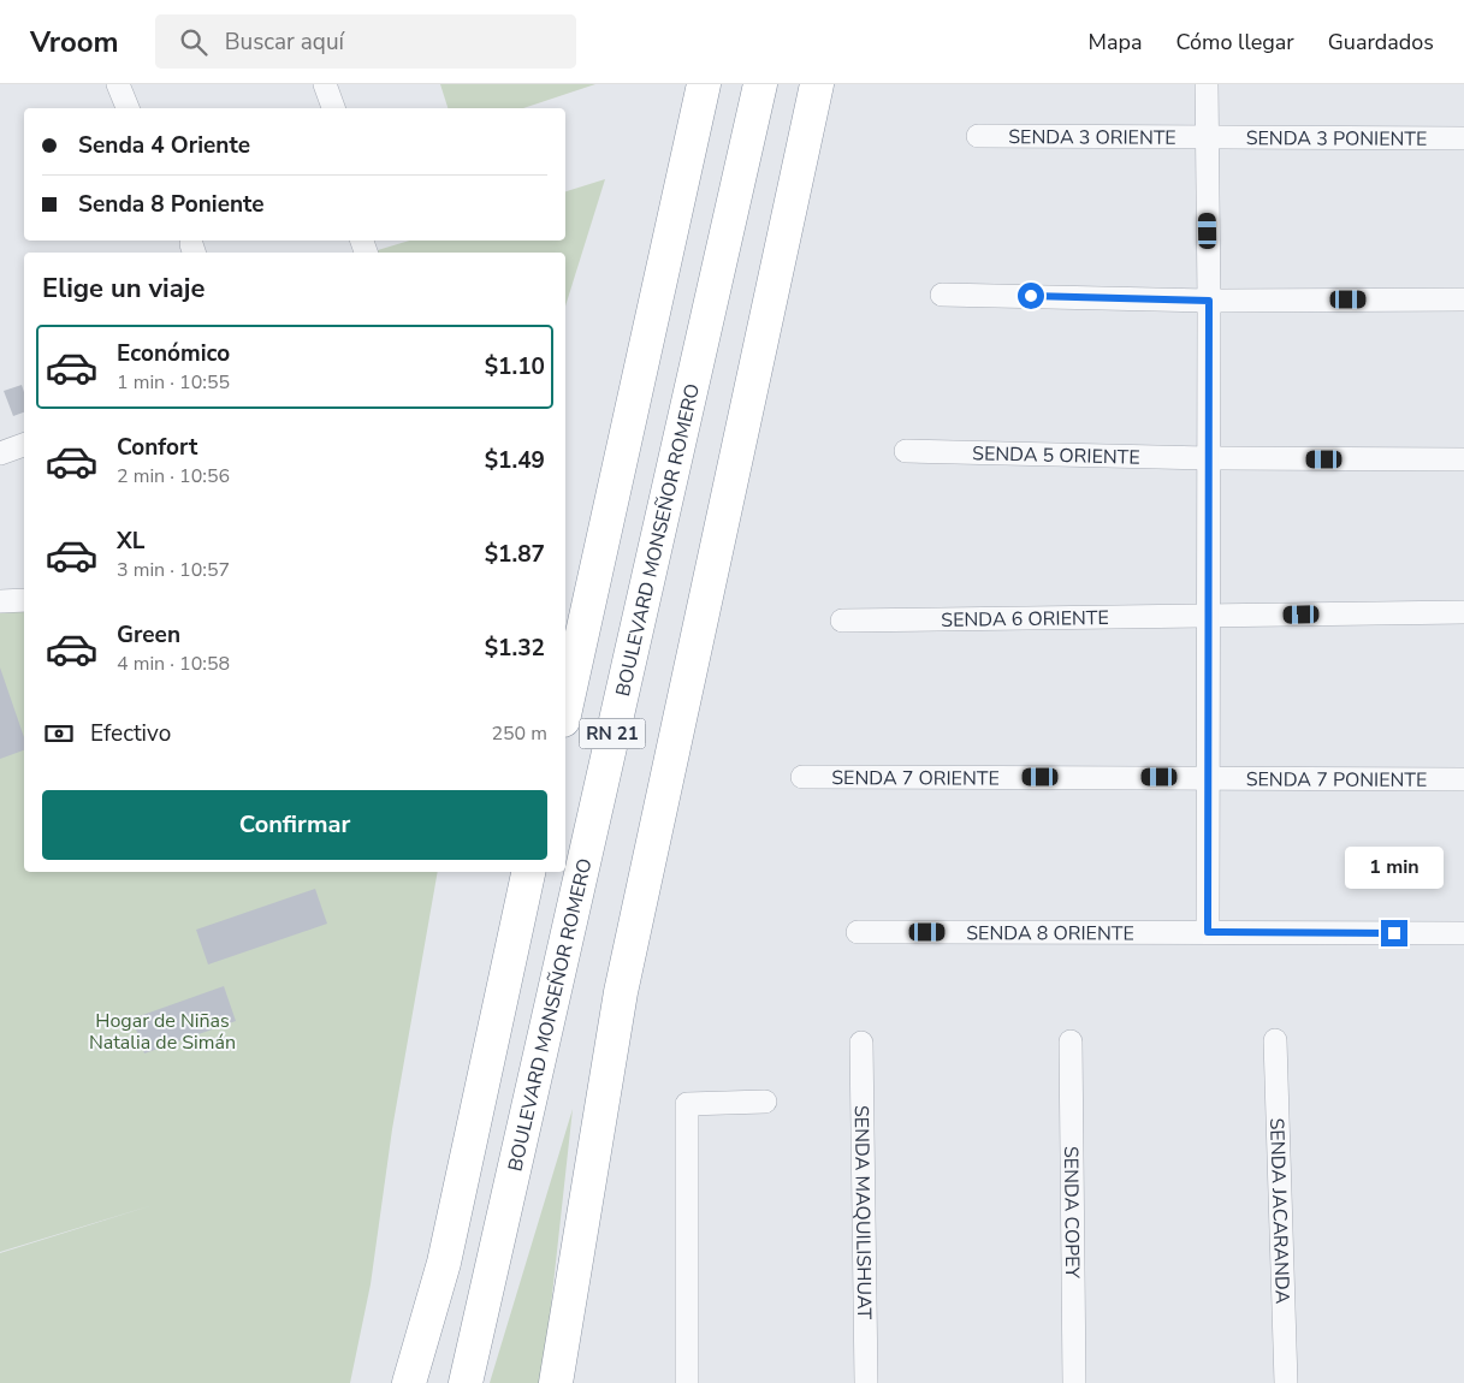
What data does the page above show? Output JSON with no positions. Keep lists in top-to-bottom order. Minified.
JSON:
{"streets":{"highway":["BOULEVARD MONSEÑOR ROMERO","RN 21"],"street":["SENDA 3 ORIENTE","SENDA 3 PONIENTE","SENDA 5 ORIENTE","SENDA 6 ORIENTE","SENDA 7 ORIENTE","SENDA 7 PONIENTE","SENDA 8 ORIENTE","SENDA JACARANDA","SENDA MAQUILISHUAT","SENDA COPEY"]},"crossings":[["SENDA 3 ORIENTE","SENDA 3 PONIENTE"],["SENDA 7 ORIENTE","SENDA 7 PONIENTE"]],"parks":["Hogar de Niñas Natalia de Simán"],"page":{"header":"Vroom","search":"Buscar aquí","nav":["Mapa","Cómo llegar","Guardados"],"banner":["Senda 4 Oriente","Senda 8 Poniente"],"heading":"Elige un viaje","list":[{"name":"Económico","note":"1 min · 10:55","value":"$1.10"},{"name":"Confort","note":"2 min · 10:56","value":"$1.49"},{"name":"XL","note":"3 min · 10:57","value":"$1.87"},{"name":"Green","note":"4 min · 10:58","value":"$1.32"}],"pay":["Efectivo","250 m"],"buttons":"Confirmar","bubble":"1 min"}}
